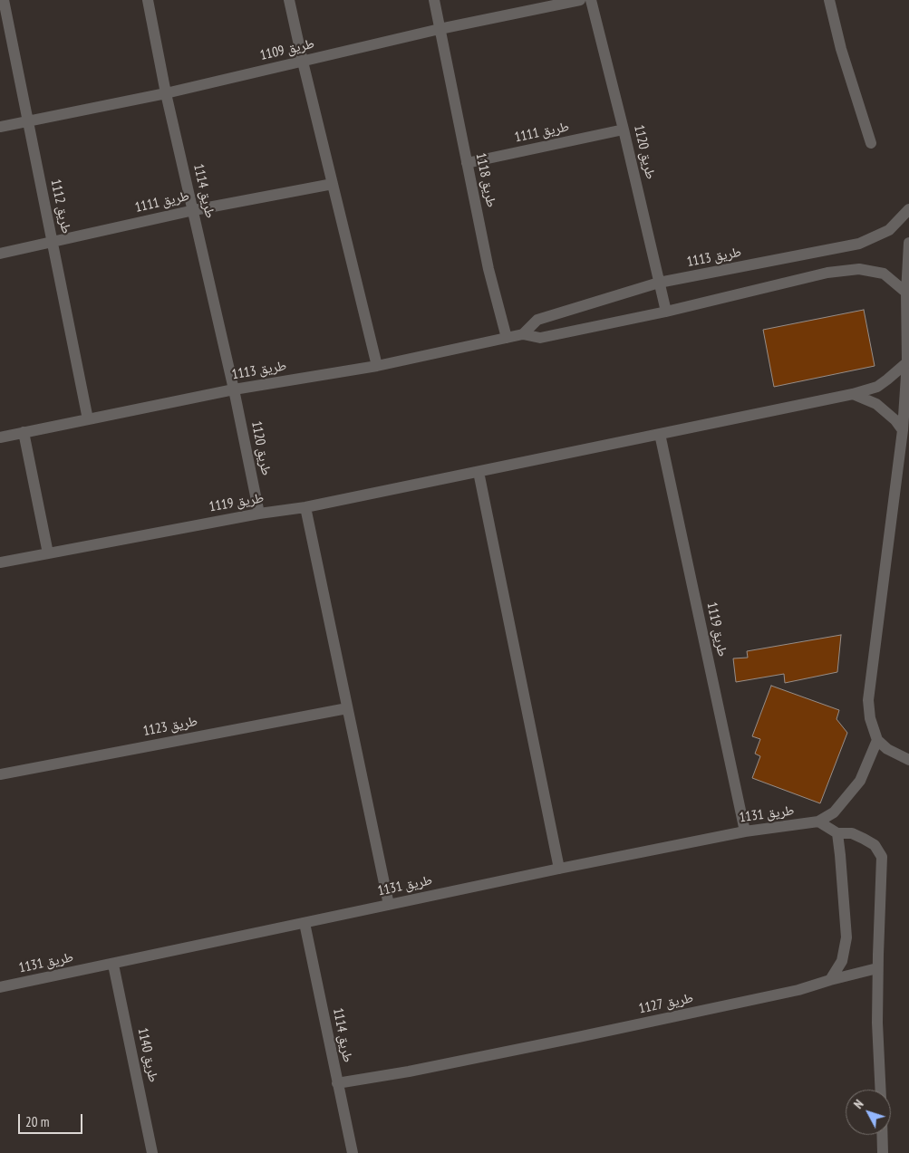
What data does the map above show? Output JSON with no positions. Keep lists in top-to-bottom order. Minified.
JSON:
{"streets":{"street":["طريق 1109","طريق 1111","طريق 1120","طريق 1118","طريق 1114","طريق 1112","طريق 1113","طريق 1119","طريق 1123","طريق 1131","طريق 1127","طريق 1140"]},"crossings":[["طريق 1109","طريق 1118"],["طريق 1109","طريق 1114"],["طريق 1109","طريق 1112"],["طريق 1111","طريق 1120"],["طريق 1111","طريق 1118"],["طريق 1111","طريق 1114"],["طريق 1111","طريق 1112"],["طريق 1120","طريق 1114"],["طريق 1120","طريق 1113"],["طريق 1120","طريق 1119"],["طريق 1118","طريق 1113"],["طريق 1114","طريق 1113"],["طريق 1114","طريق 1131"],["طريق 1114","طريق 1127"],["طريق 1112","طريق 1113"],["طريق 1119","طريق 1131"],["طريق 1131","طريق 1140"]],"scale_bar":"20 m","north":"top left"}
